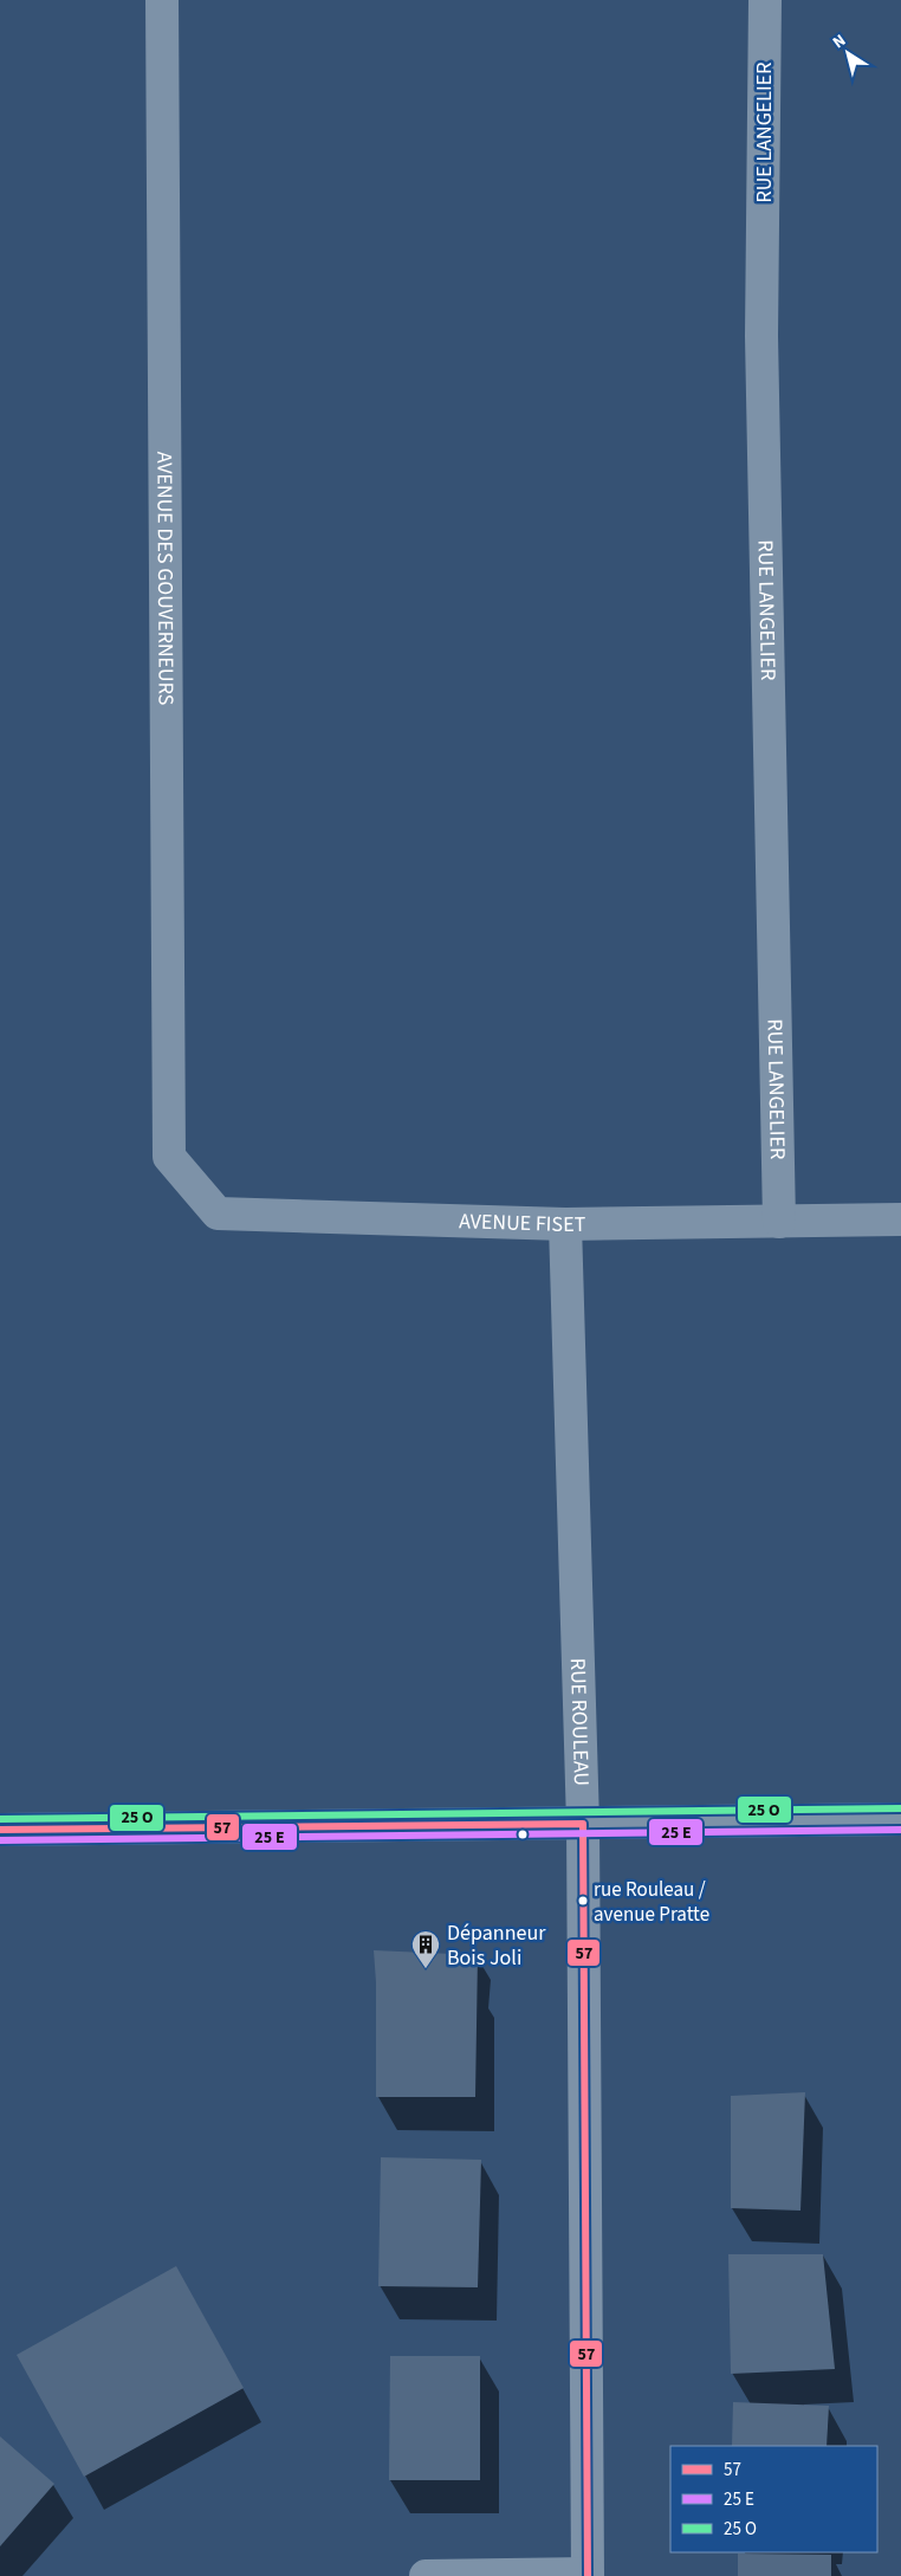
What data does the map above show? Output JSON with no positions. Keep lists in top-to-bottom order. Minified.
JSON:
{"streets":{"street":["RUE LANGELIER","AVENUE DES GOUVERNEURS","AVENUE FISET","RUE ROULEAU"]},"crossings":[["RUE LANGELIER","AVENUE FISET"],["AVENUE DES GOUVERNEURS","AVENUE FISET"],["AVENUE FISET","RUE ROULEAU"]],"places":{"other":["rue Rouleau / avenue Pratte"],"building":["Dépanneur Bois Joli"]},"lines":["transit line 57"],"legend":["57","25 E","25 O"],"north":"top left"}
